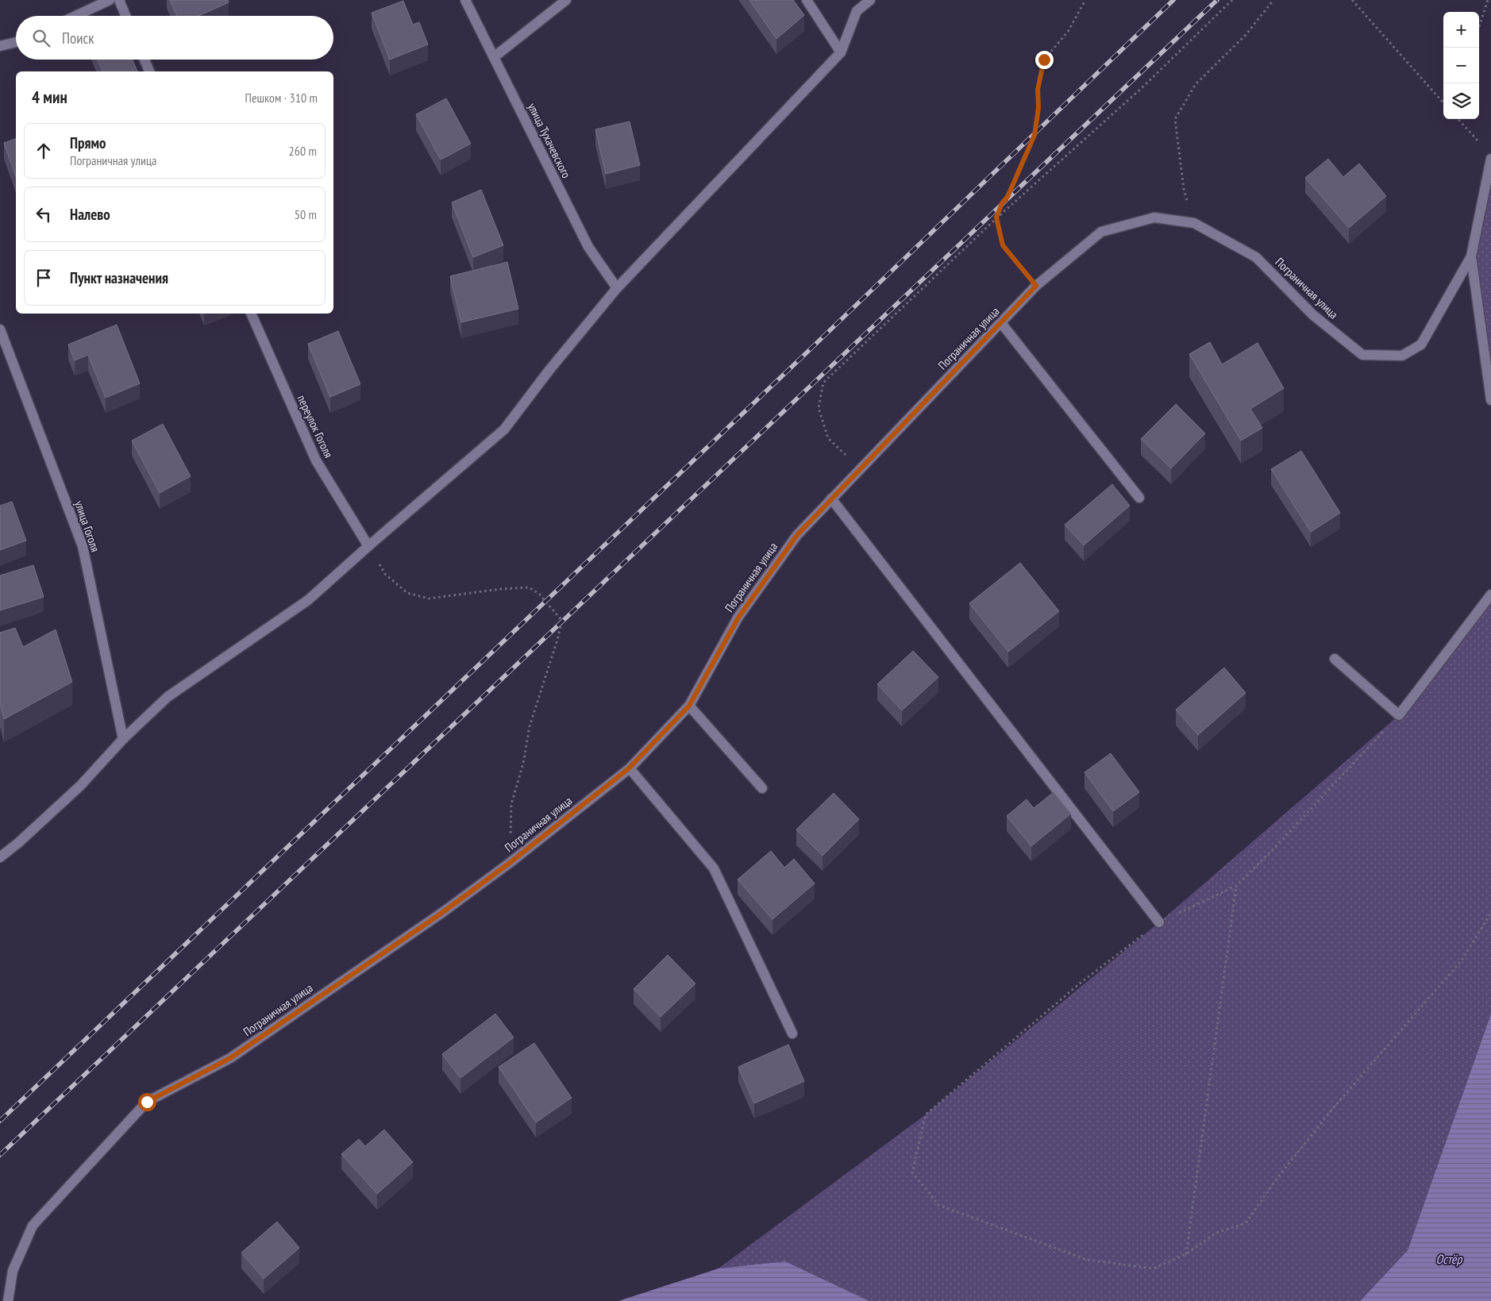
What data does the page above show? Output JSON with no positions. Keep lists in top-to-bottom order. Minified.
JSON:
{"streets":{"street":["улица Тухачевского","Пограничная улица","переулок Гоголя","улица Гоголя"]},"water":["Остёр"],"page":{"map_buttons":["+","−"],"search":"Поиск","heading":["4 мин","Пешком · 310 m"],"list":[["Прямо","Пограничная улица","260 m"],["Налево","50 m"],"Пункт назначения"]}}
